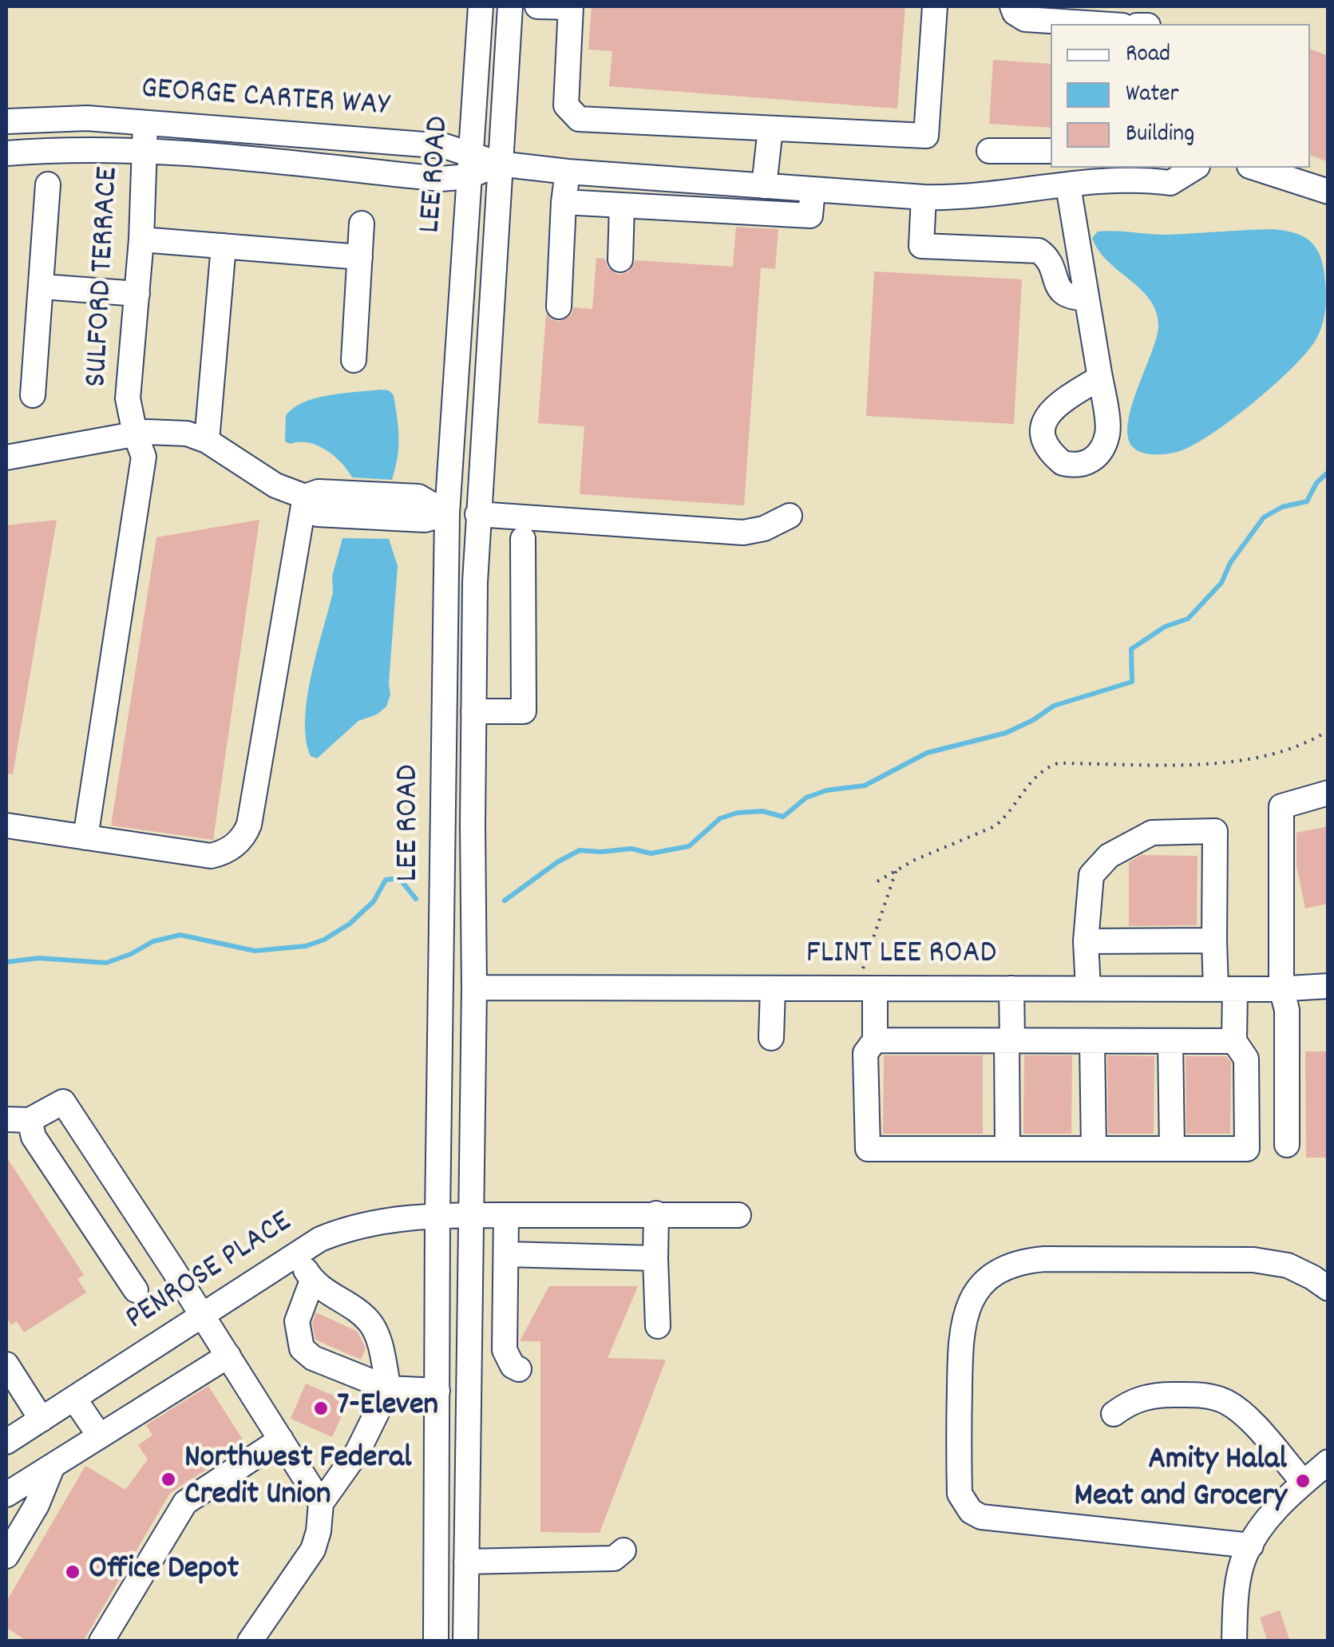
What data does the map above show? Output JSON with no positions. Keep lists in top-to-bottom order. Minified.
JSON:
{"streets":{"street":["GEORGE CARTER WAY","LEE ROAD","SULFORD TERRACE","FLINT LEE ROAD","PENROSE PLACE"]},"crossings":[["GEORGE CARTER WAY","LEE ROAD"],["GEORGE CARTER WAY","SULFORD TERRACE"],["LEE ROAD","FLINT LEE ROAD"],["LEE ROAD","PENROSE PLACE"]],"places":["7-Eleven","Northwest Federal Credit Union","Amity Halal Meat and Grocery","Office Depot"],"legend":["Road","Water","Building"]}
